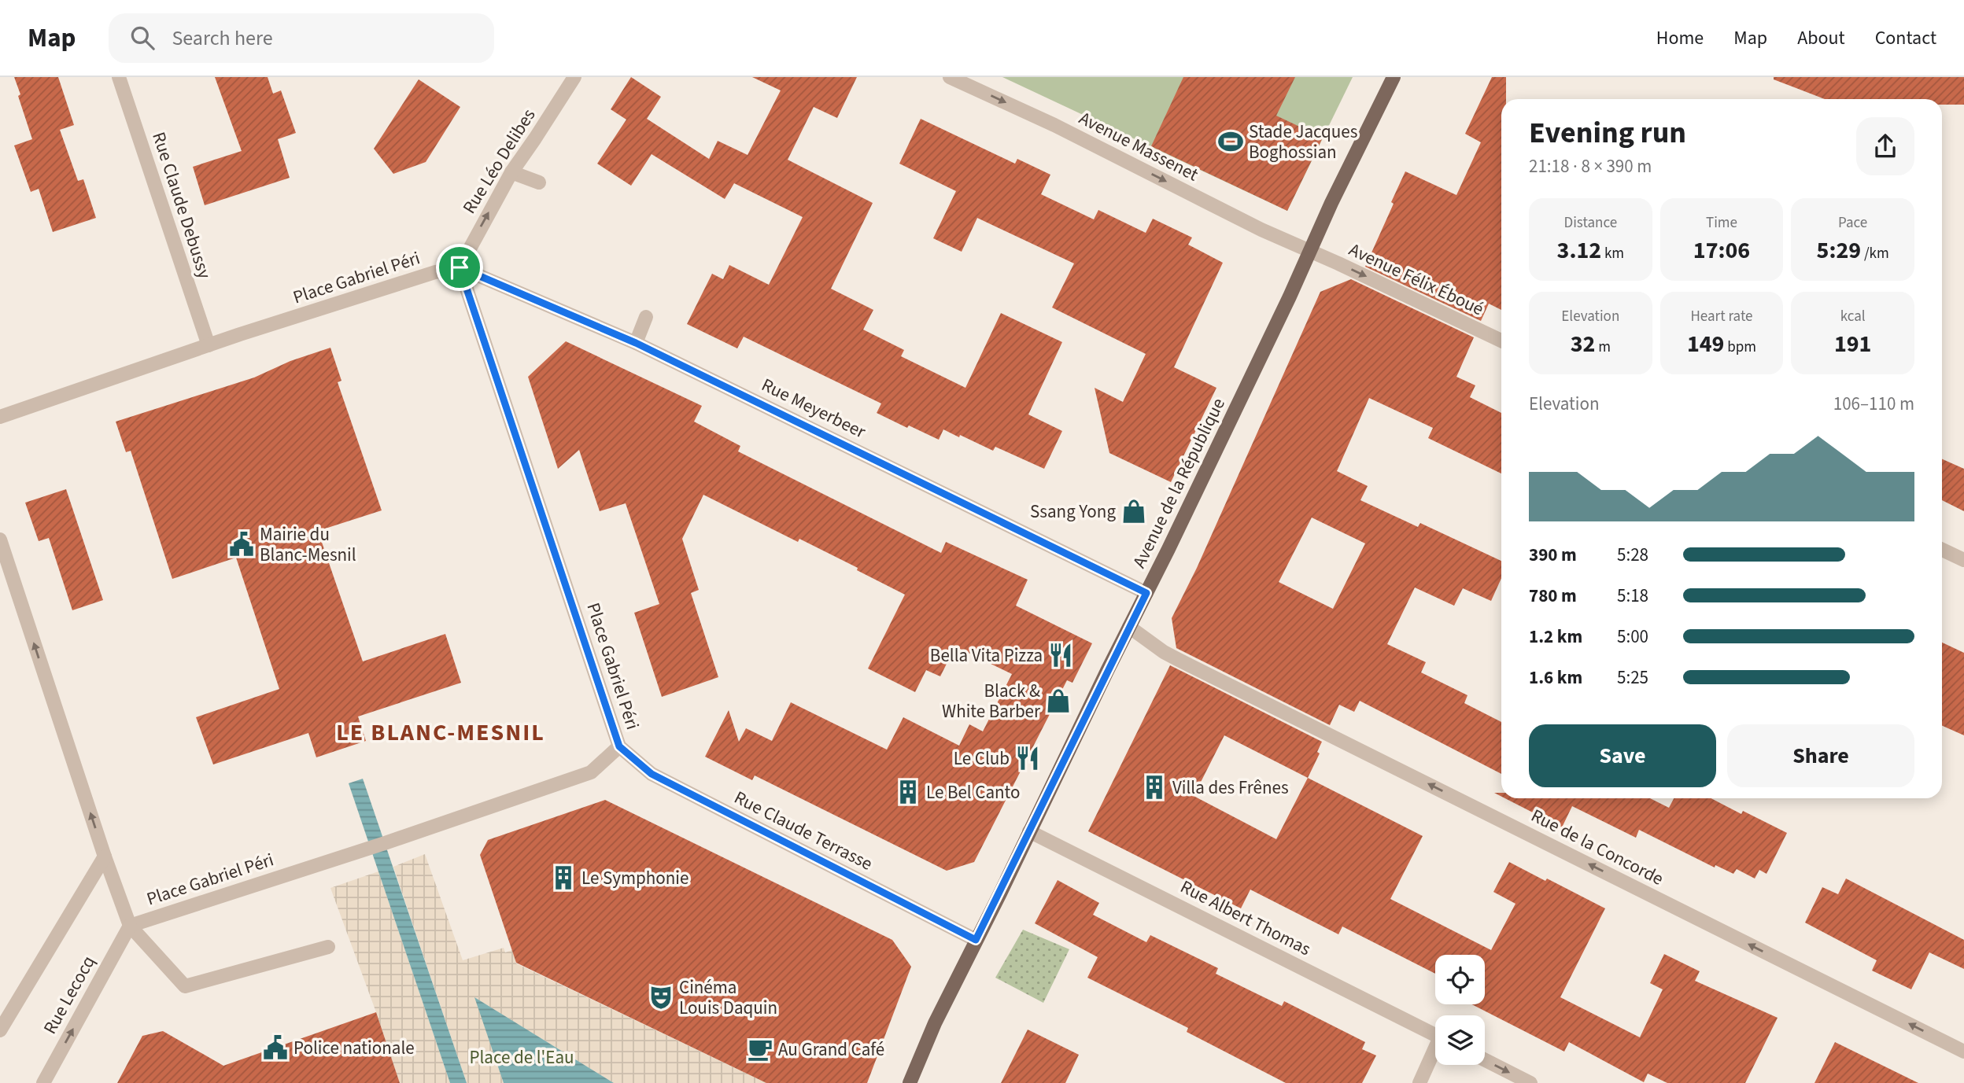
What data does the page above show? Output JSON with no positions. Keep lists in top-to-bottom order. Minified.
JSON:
{"streets":{"main road":["Avenue de la République"],"street":["Avenue Massenet","Rue Léo Delibes","Rue Claude Debussy","Place Gabriel Péri","Avenue Félix Éboué","Rue Meyerbeer","Rue Claude Terrasse","Rue de la Concorde","Rue Albert Thomas","Rue Lecocq"]},"crossings":[["Avenue Massenet","Avenue Félix Éboué"],["Avenue Massenet","Avenue de la République"],["Rue Léo Delibes","Place Gabriel Péri"],["Rue Léo Delibes","Rue Meyerbeer"],["Rue Claude Debussy","Place Gabriel Péri"],["Place Gabriel Péri","Rue Meyerbeer"],["Place Gabriel Péri","Rue Claude Terrasse"],["Place Gabriel Péri","Rue Lecocq"],["Avenue Félix Éboué","Avenue de la République"],["Rue Meyerbeer","Avenue de la République"],["Avenue de la République","Rue Claude Terrasse"],["Avenue de la République","Rue de la Concorde"],["Avenue de la République","Rue Albert Thomas"]],"one_way":["Avenue Massenet","Rue Léo Delibes","Avenue Félix Éboué","Rue de la Concorde"],"districts":["LE BLANC-MESNIL"],"parks":["Place de l'Eau"],"places":{"sports":["Stade Jacques Boghossian"],"shop":["Ssang Yong","Black & White Barber"],"public building":["Mairie du Blanc-Mesnil","Police nationale"],"restaurant":["Bella Vita Pizza","Le Club"],"building":["Villa des Frênes","Le Bel Canto","Le Symphonie"],"theatre":["Cinéma Louis Daquin"],"cafe":["Au Grand Café"]},"page":{"header":"Map","search":"Search here","nav":["Home","Map","About","Contact"],"heading":["Evening run","21:18 · 8 × 390 m"],"stats":[["Distance","3.12 km"],["Time","17:06"],["Pace","5:29 /km"],["Elevation","32 m"],["Heart rate","149 bpm"],["kcal","191"]],"chart":["Elevation","106–110 m"],"list":[{"name":"390 m","note":"5:28"},{"name":"780 m","note":"5:18"},{"name":"1.2 km","note":"5:00"},{"name":"1.6 km","note":"5:25"}],"buttons":["Save","Share"]}}
